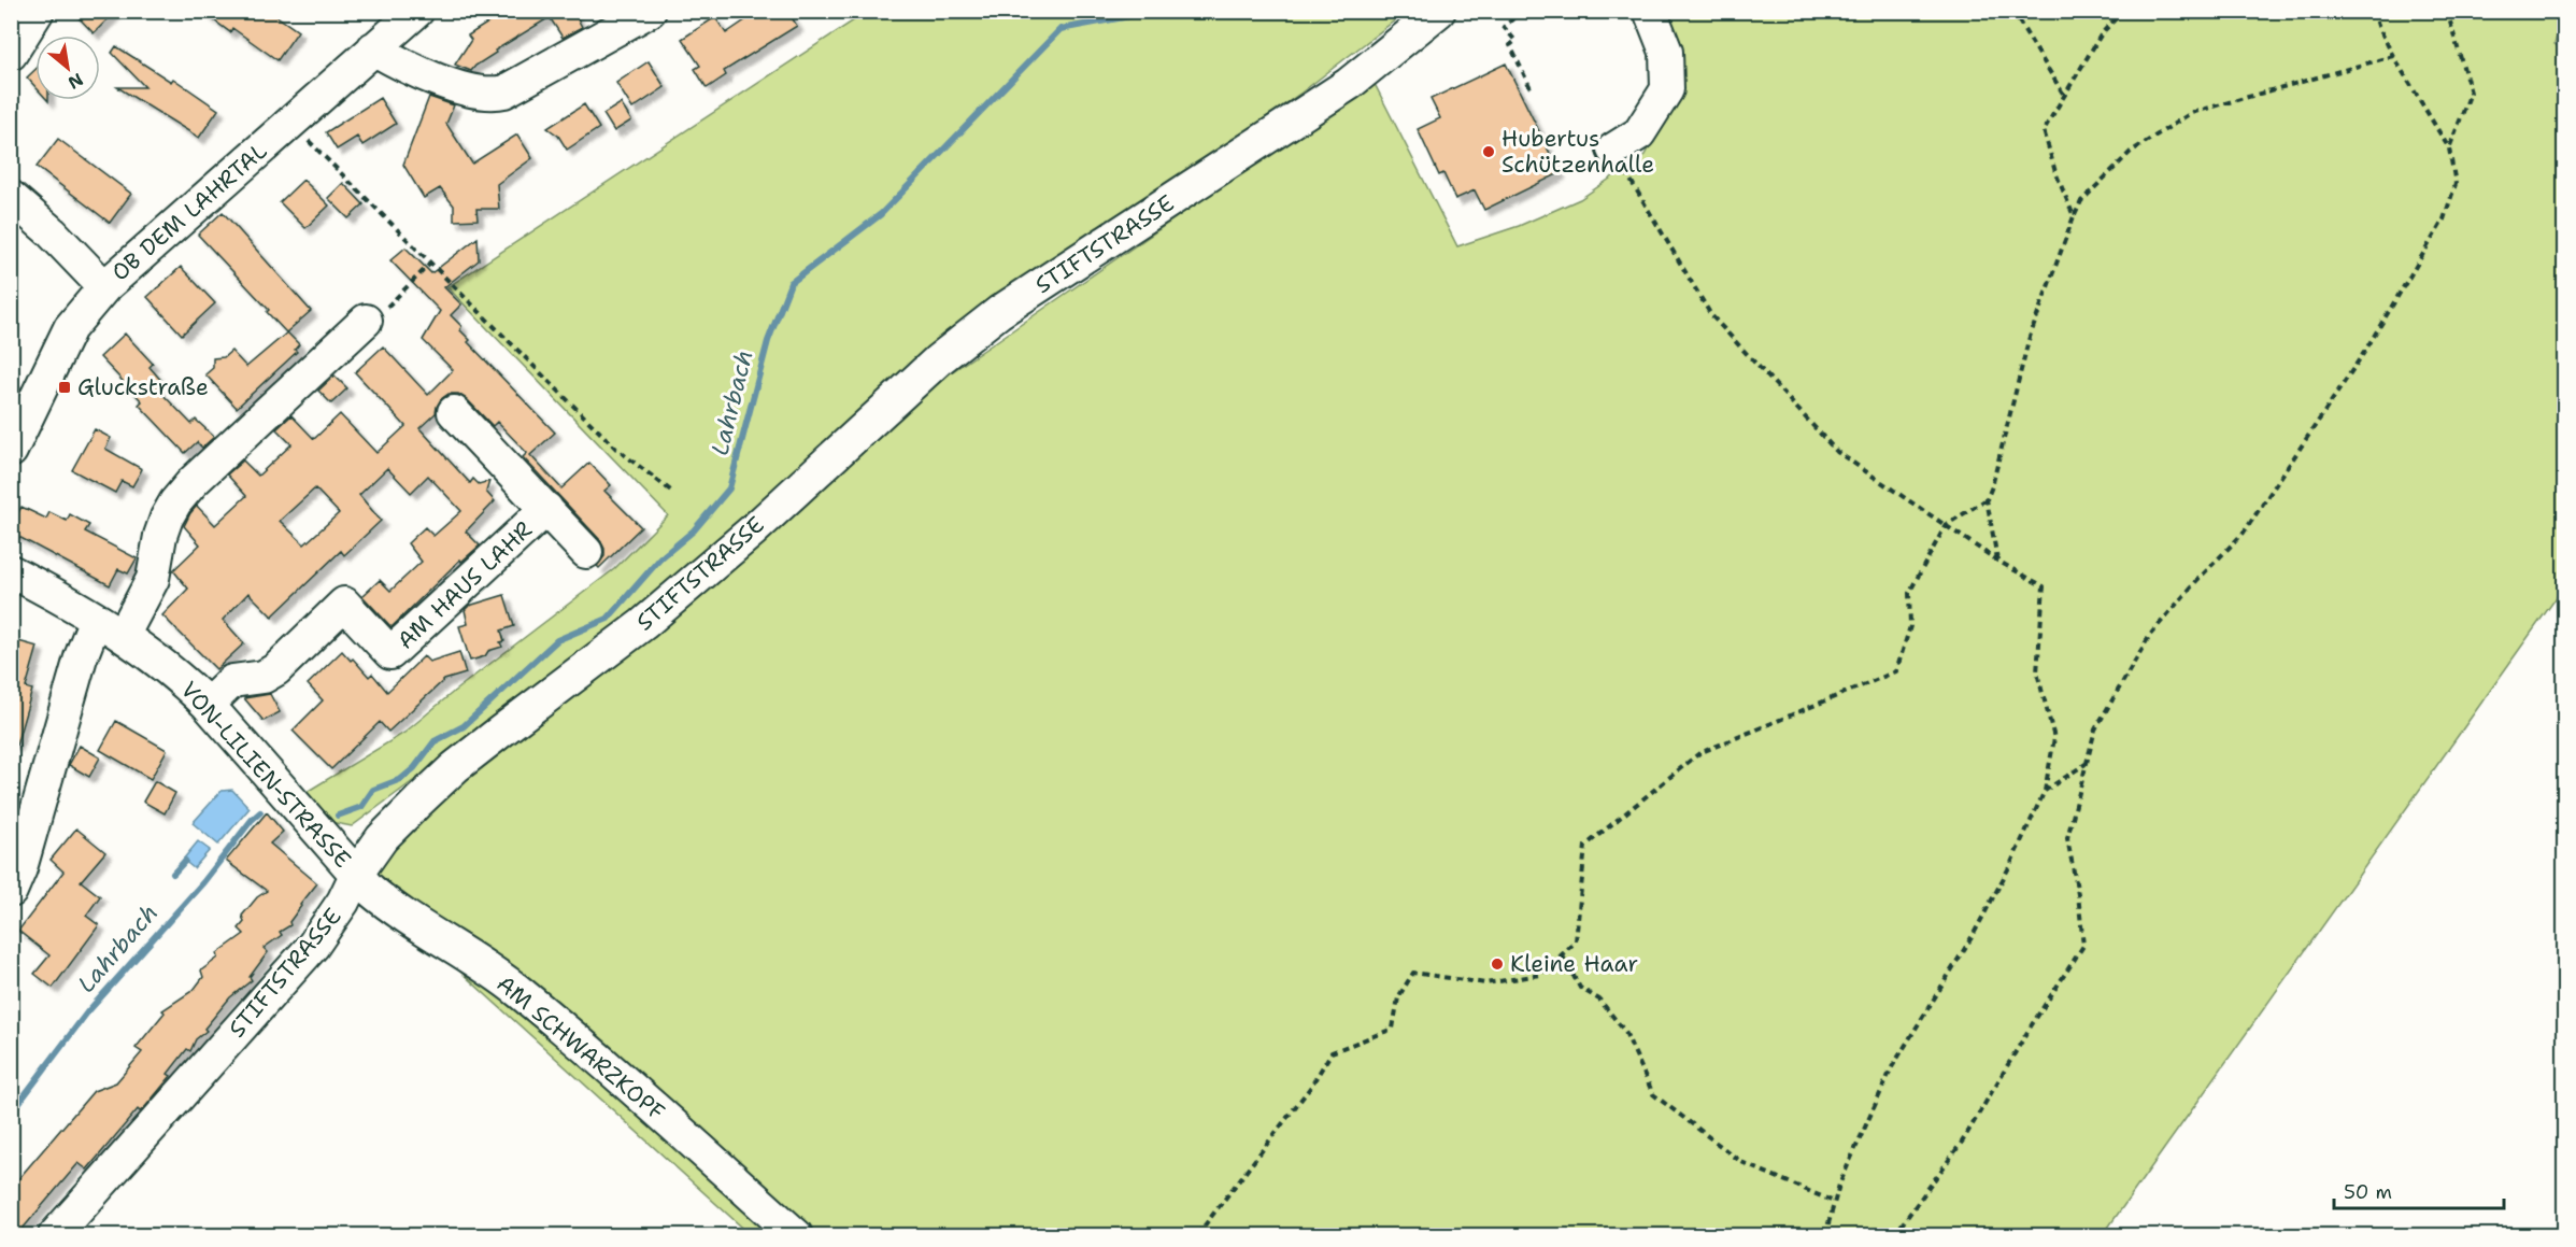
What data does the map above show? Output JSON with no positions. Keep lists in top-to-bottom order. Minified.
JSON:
{"streets":{"street":["OB DEM LAHRTAL","STIFTSTRASSE","AM HAUS LAHR","VON-LILIEN-STRASSE","AM SCHWARZKOPF"]},"crossings":[["STIFTSTRASSE","VON-LILIEN-STRASSE"],["STIFTSTRASSE","AM SCHWARZKOPF"],["AM HAUS LAHR","VON-LILIEN-STRASSE"],["VON-LILIEN-STRASSE","AM SCHWARZKOPF"]],"water":["Lahrbach"],"places":{"other":["Hubertus Schützenhalle","Kleine Haar"],"transit":["Gluckstraße"]},"scale_bar":"50 m","north":"bottom right"}
